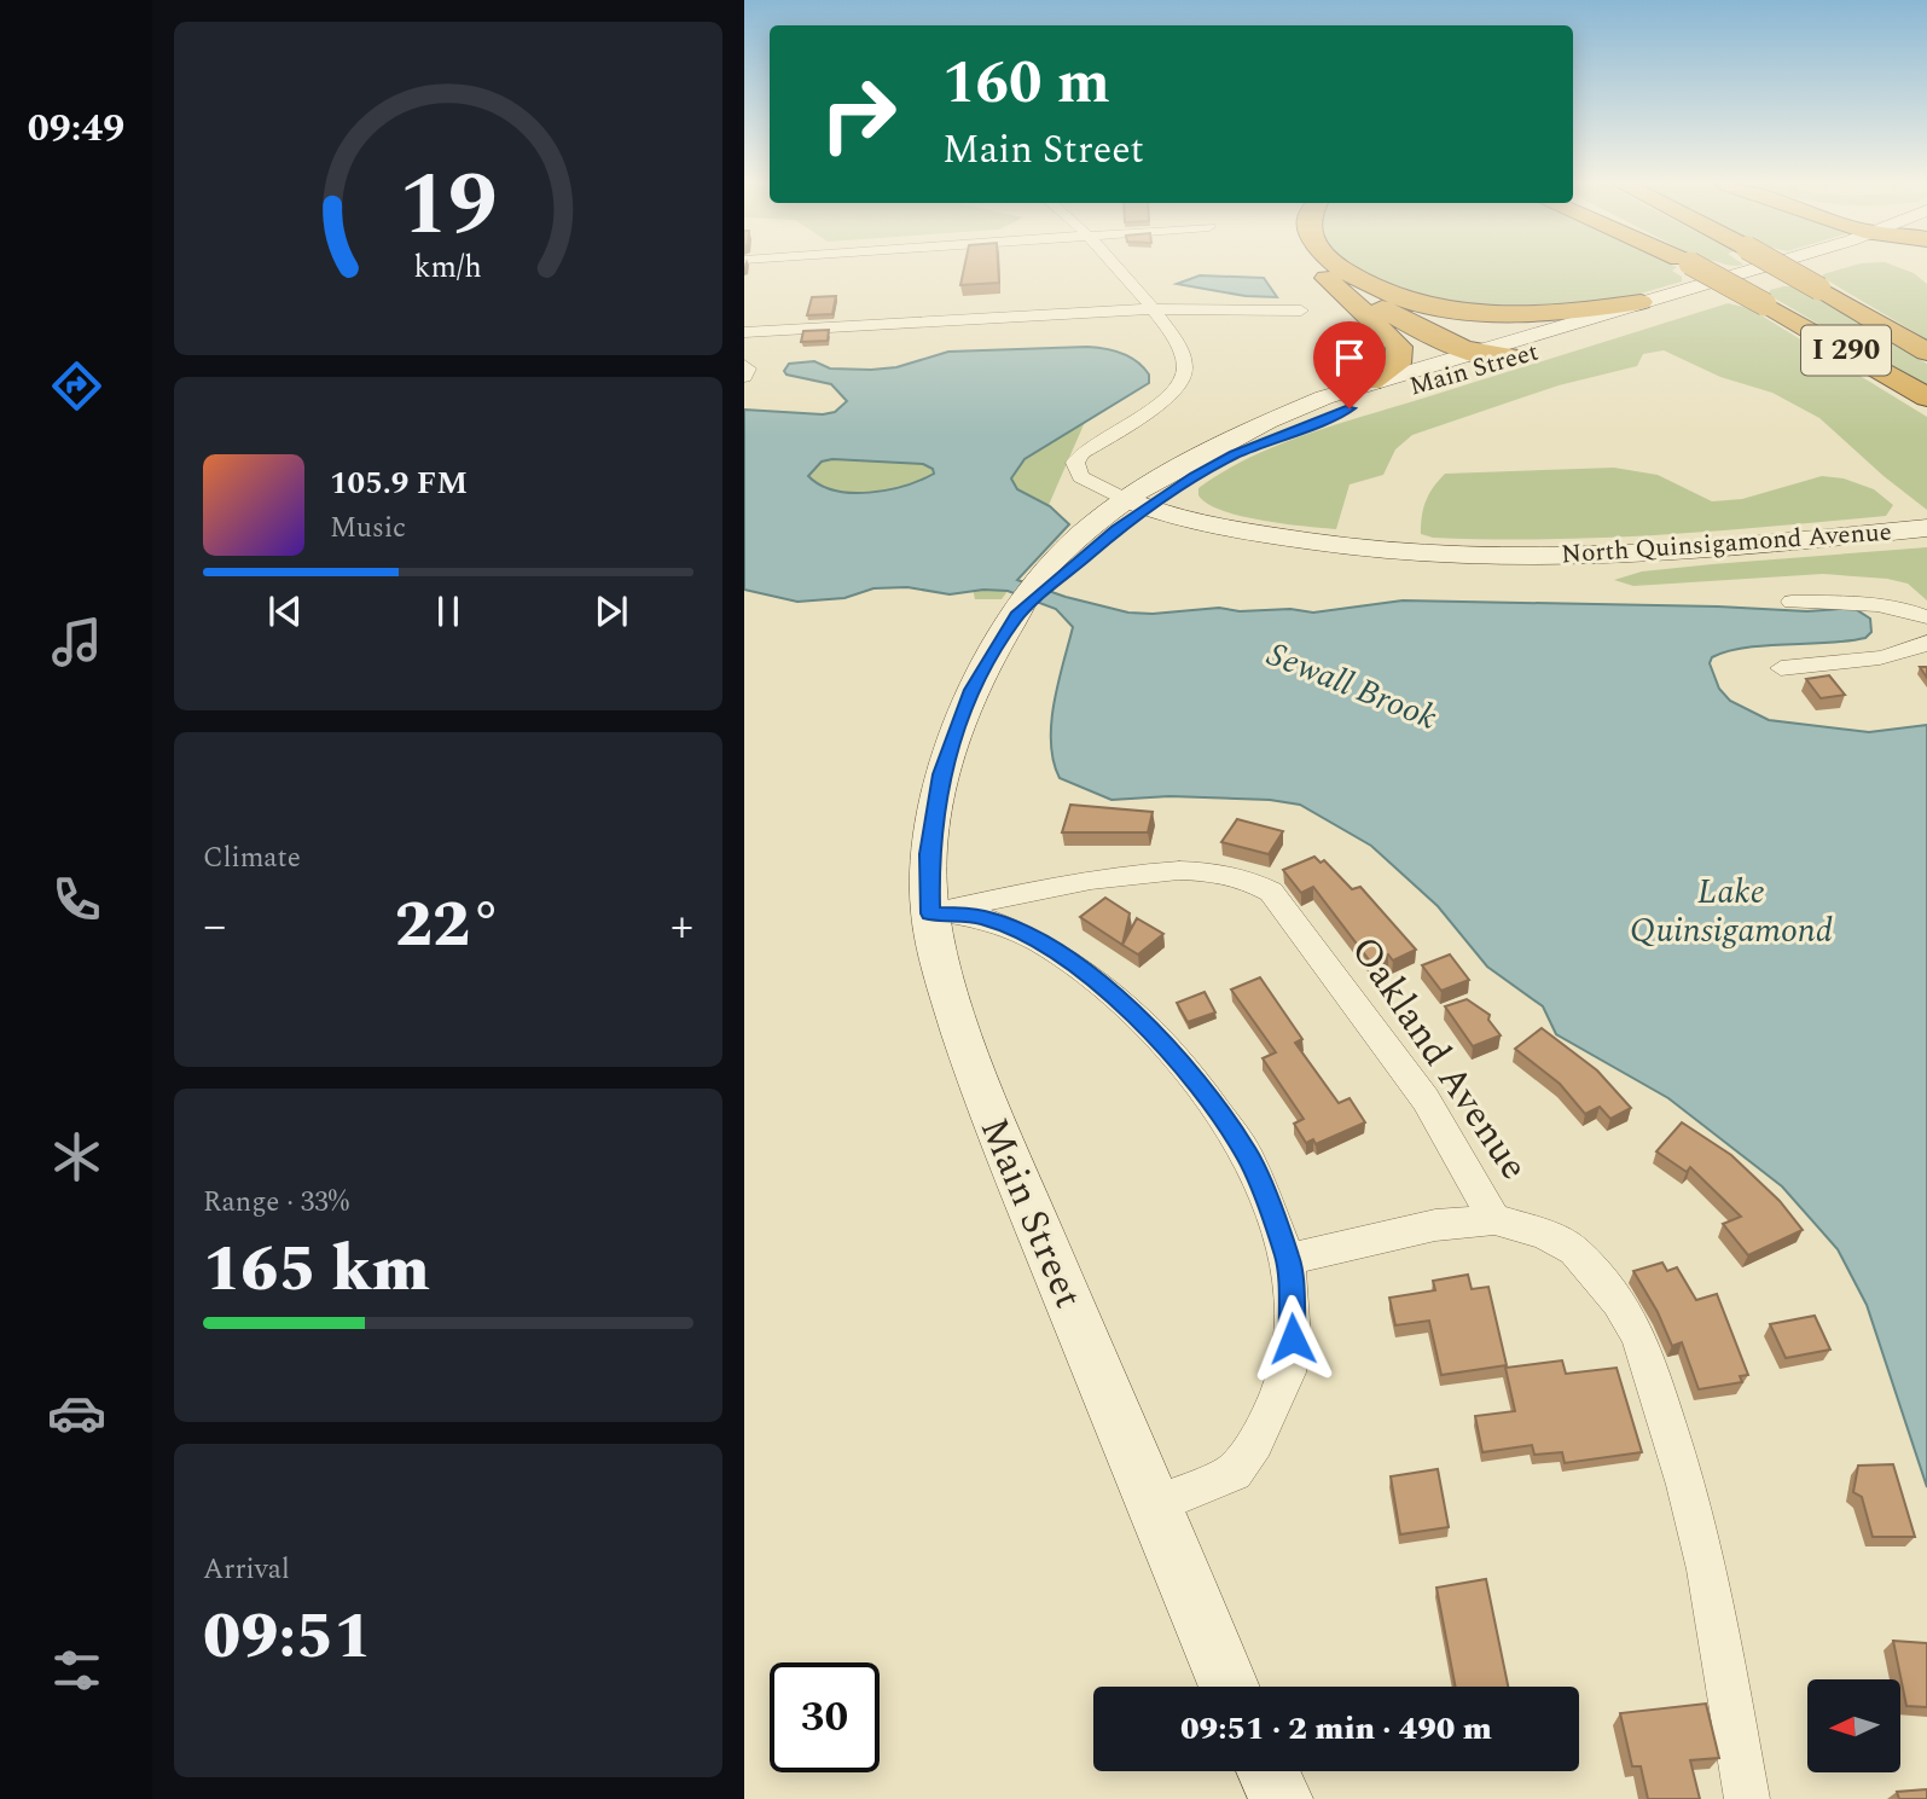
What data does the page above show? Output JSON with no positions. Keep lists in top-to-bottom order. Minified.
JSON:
{"streets":{"highway":["I 290"],"main road":["Main Street","North Quinsigamond Avenue"],"street":["Oakland Avenue"]},"crossings":[["Main Street","North Quinsigamond Avenue"],["Main Street","Oakland Avenue"]],"water":["Sewall Brook","Lake Quinsigamond"],"north":"left","page":{"tabs":"09:49","turn":["160 m","Main Street"],"song":["105.9 FM","Music"],"tile":["Climate",["Range · 33%","165 km"],["Arrival","09:51"]],"heat":["−","22°","+"],"limit":"30","trip":"09:51 · 2 min · 490 m","gauge":["19","km/h"]}}
